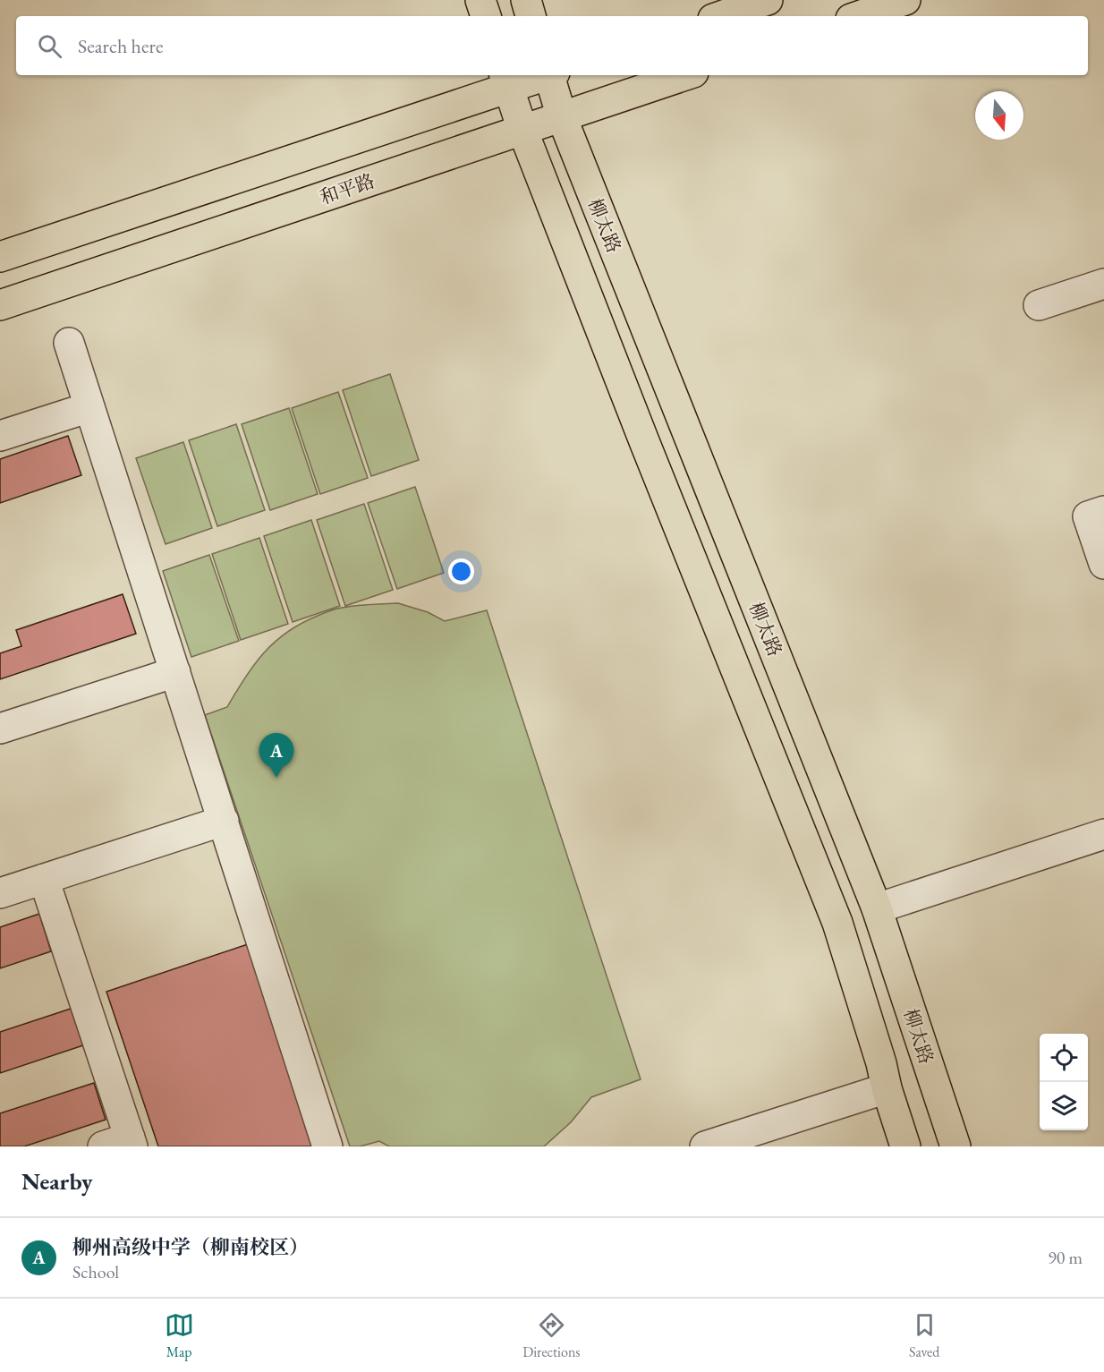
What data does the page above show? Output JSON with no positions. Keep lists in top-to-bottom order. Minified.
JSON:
{"streets":{"main road":["和平路","柳太路"]},"crossings":[["和平路","柳太路"]],"north":"bottom","page":{"search":"Search here","pins":"A","heading":"Nearby","list":[{"mark":"A","name":"柳州高级中学（柳南校区）","note":"School","value":"90 m"}],"nav":["Map","Directions","Saved"]}}
